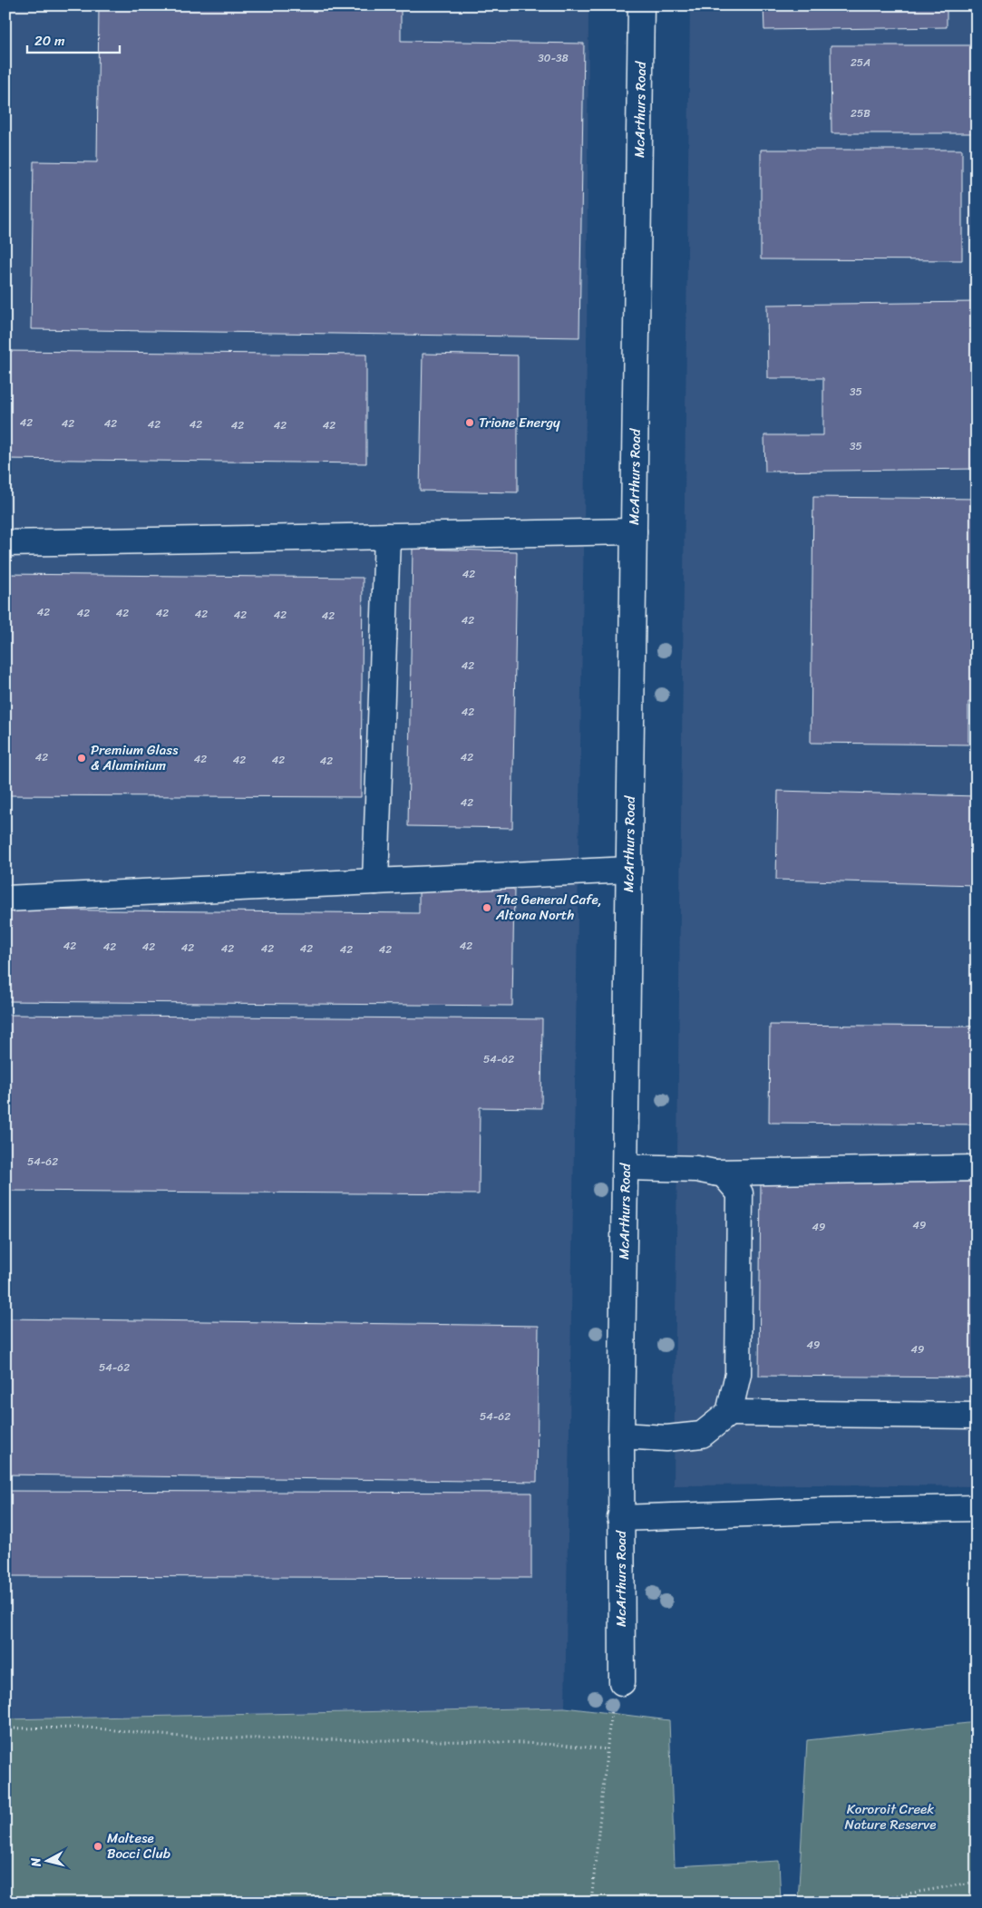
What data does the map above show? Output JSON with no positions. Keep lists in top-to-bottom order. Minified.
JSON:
{"streets":{"street":["McArthurs Road"]},"parks":["Kororoit Creek Nature Reserve"],"places":["Trione Energy","Premium Glass & Aluminium","The General Cafe, Altona North","Maltese Bocci Club"],"house_numbers":["30-38","25A","25B","35","42","42","42","42","42","42","42","42","35","42","42","42","42","42","42","42","42","42","42","42","42","42","42","42","42","42","42","42","42","42","42","42","42","42","42","42","42","42","54-62","54-62","49","49","49","49","54-62","54-62"],"scale_bar":"20 m","north":"left"}
